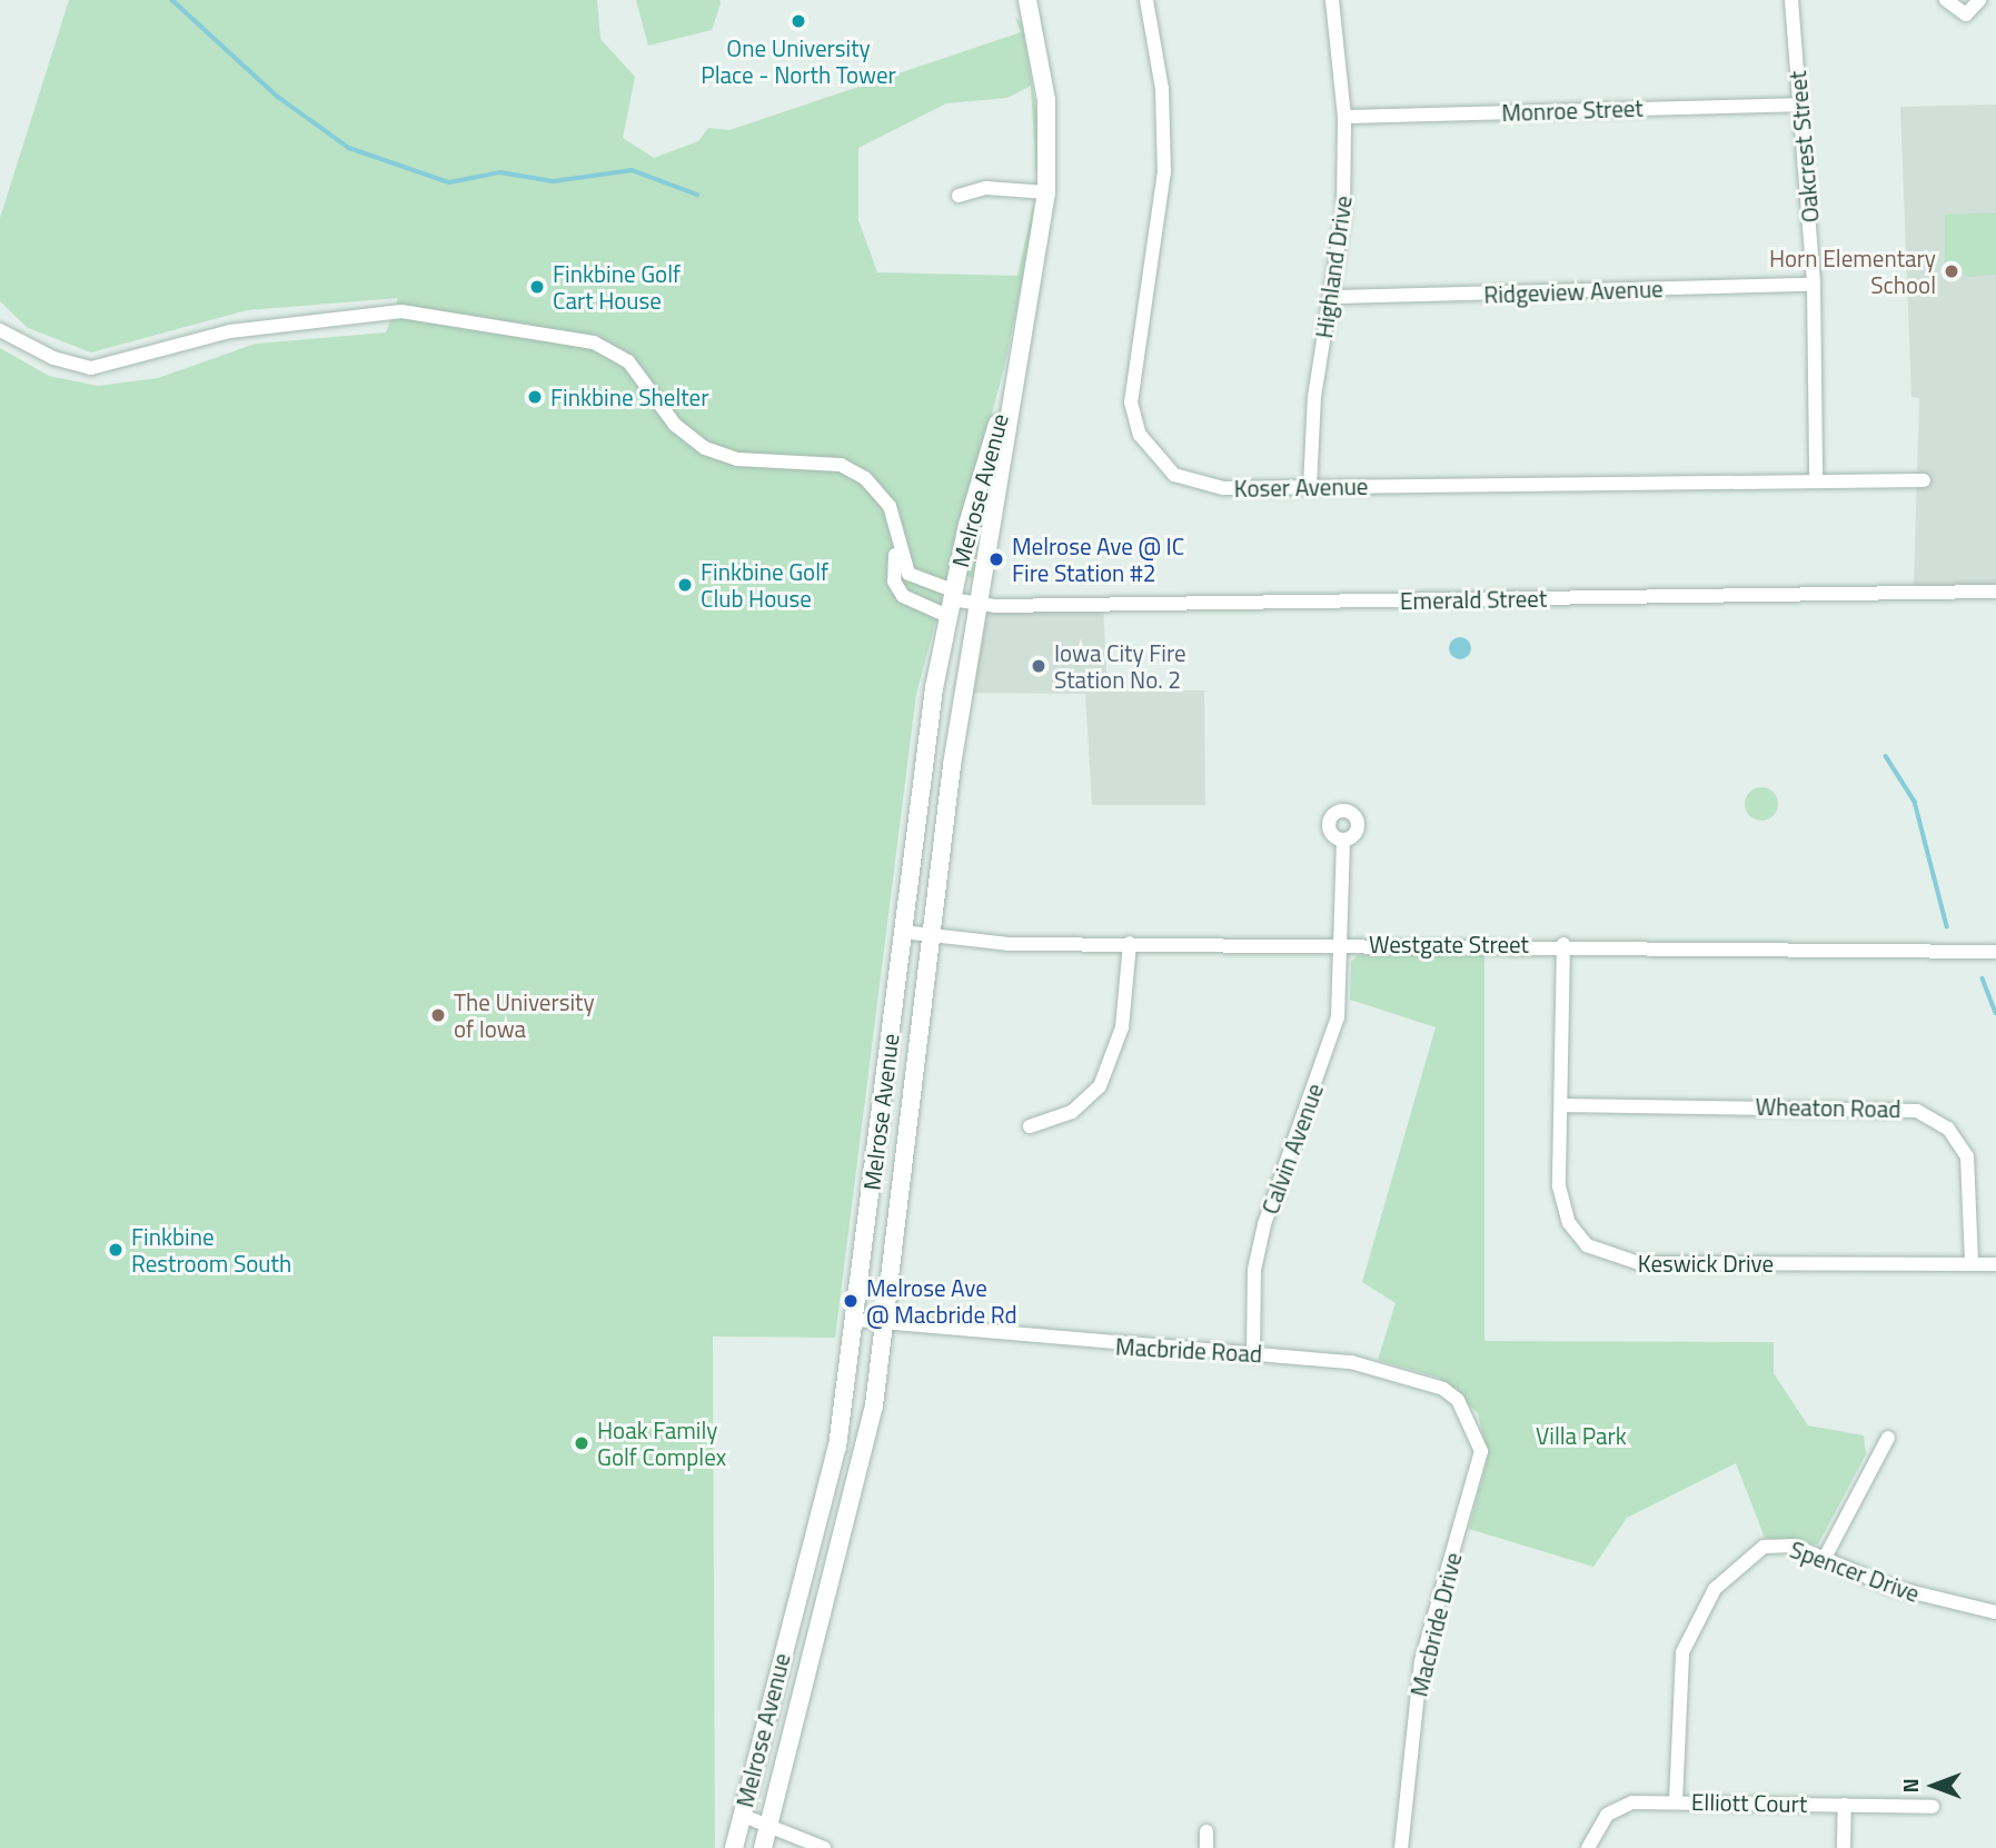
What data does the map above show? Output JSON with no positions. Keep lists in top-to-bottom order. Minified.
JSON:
{"streets":{"main road":["Melrose Avenue"],"street":["Monroe Street","Oakcrest Street","Highland Drive","Ridgeview Avenue","Koser Avenue","Emerald Street","Westgate Street","Wheaton Road","Calvin Avenue","Keswick Drive","Macbride Road","Spencer Drive","Macbride Drive","Elliott Court"]},"crossings":[["Monroe Street","Oakcrest Street"],["Monroe Street","Highland Drive"],["Oakcrest Street","Ridgeview Avenue"],["Oakcrest Street","Koser Avenue"],["Highland Drive","Ridgeview Avenue"],["Highland Drive","Koser Avenue"],["Melrose Avenue","Emerald Street"],["Melrose Avenue","Westgate Street"],["Melrose Avenue","Macbride Road"],["Westgate Street","Calvin Avenue"],["Westgate Street","Keswick Drive"],["Wheaton Road","Keswick Drive"],["Calvin Avenue","Macbride Road"],["Macbride Road","Macbride Drive"],["Spencer Drive","Elliott Court"]],"parks":["Villa Park"],"places":["One University Place - North Tower","Horn Elementary School","Finkbine Golf Cart House","Finkbine Shelter","Melrose Ave @ IC Fire Station #2","Finkbine Golf Club House","Iowa City Fire Station No. 2","The University of Iowa","Finkbine Restroom South","Melrose Ave @ Macbride Rd","Hoak Family Golf Complex"],"north":"left"}
